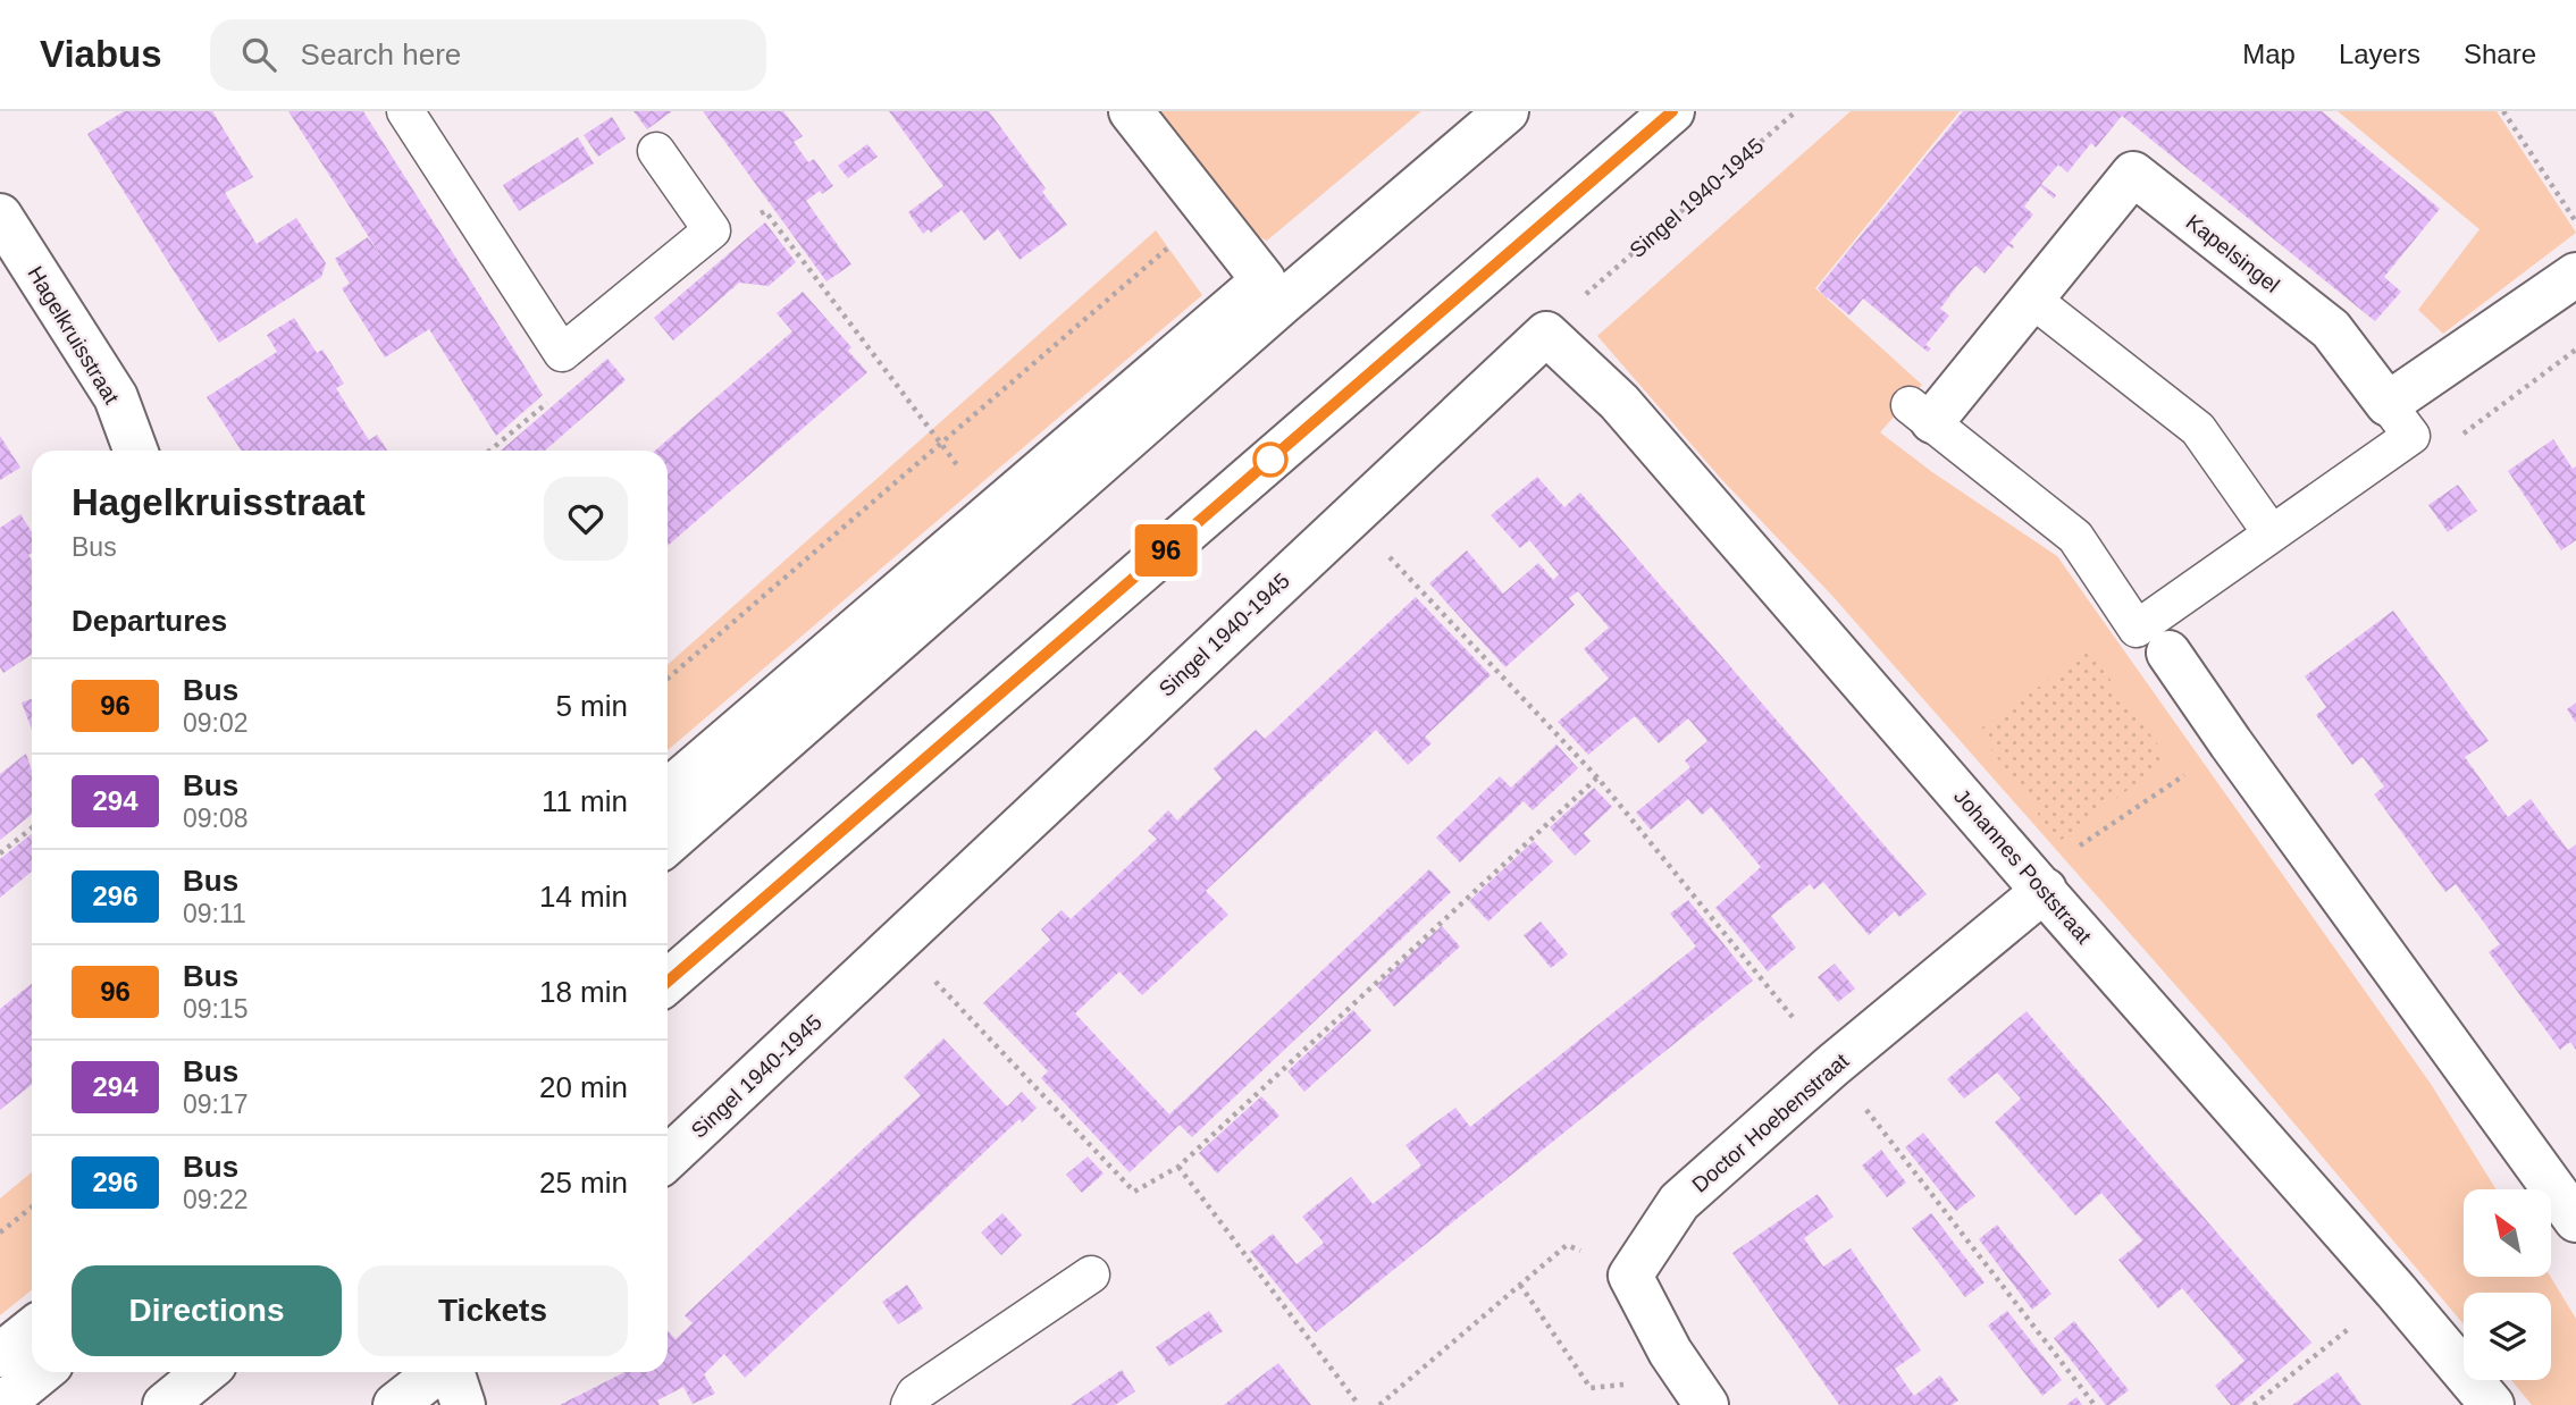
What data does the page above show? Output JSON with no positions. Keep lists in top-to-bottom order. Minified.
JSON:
{"streets":{"street":["Singel 1940-1945","Kapelsingel","Hagelkruisstraat","Johannes Poststraat","Doctor Hoebenstraat"]},"crossings":[["Singel 1940-1945","Johannes Poststraat"],["Johannes Poststraat","Doctor Hoebenstraat"]],"lines":["bus line 96"],"north":"top left","page":{"header":"Viabus","search":"Search here","nav":["Map","Layers","Share"],"on_map":"96","heading":[["Hagelkruisstraat","Bus"],"Departures"],"list":[{"mark":"96","name":"Bus","note":"09:02","value":"5 min"},{"mark":"294","name":"Bus","note":"09:08","value":"11 min"},{"mark":"296","name":"Bus","note":"09:11","value":"14 min"},{"mark":"96","name":"Bus","note":"09:15","value":"18 min"},{"mark":"294","name":"Bus","note":"09:17","value":"20 min"},{"mark":"296","name":"Bus","note":"09:22","value":"25 min"}],"buttons":["Directions","Tickets"]}}
